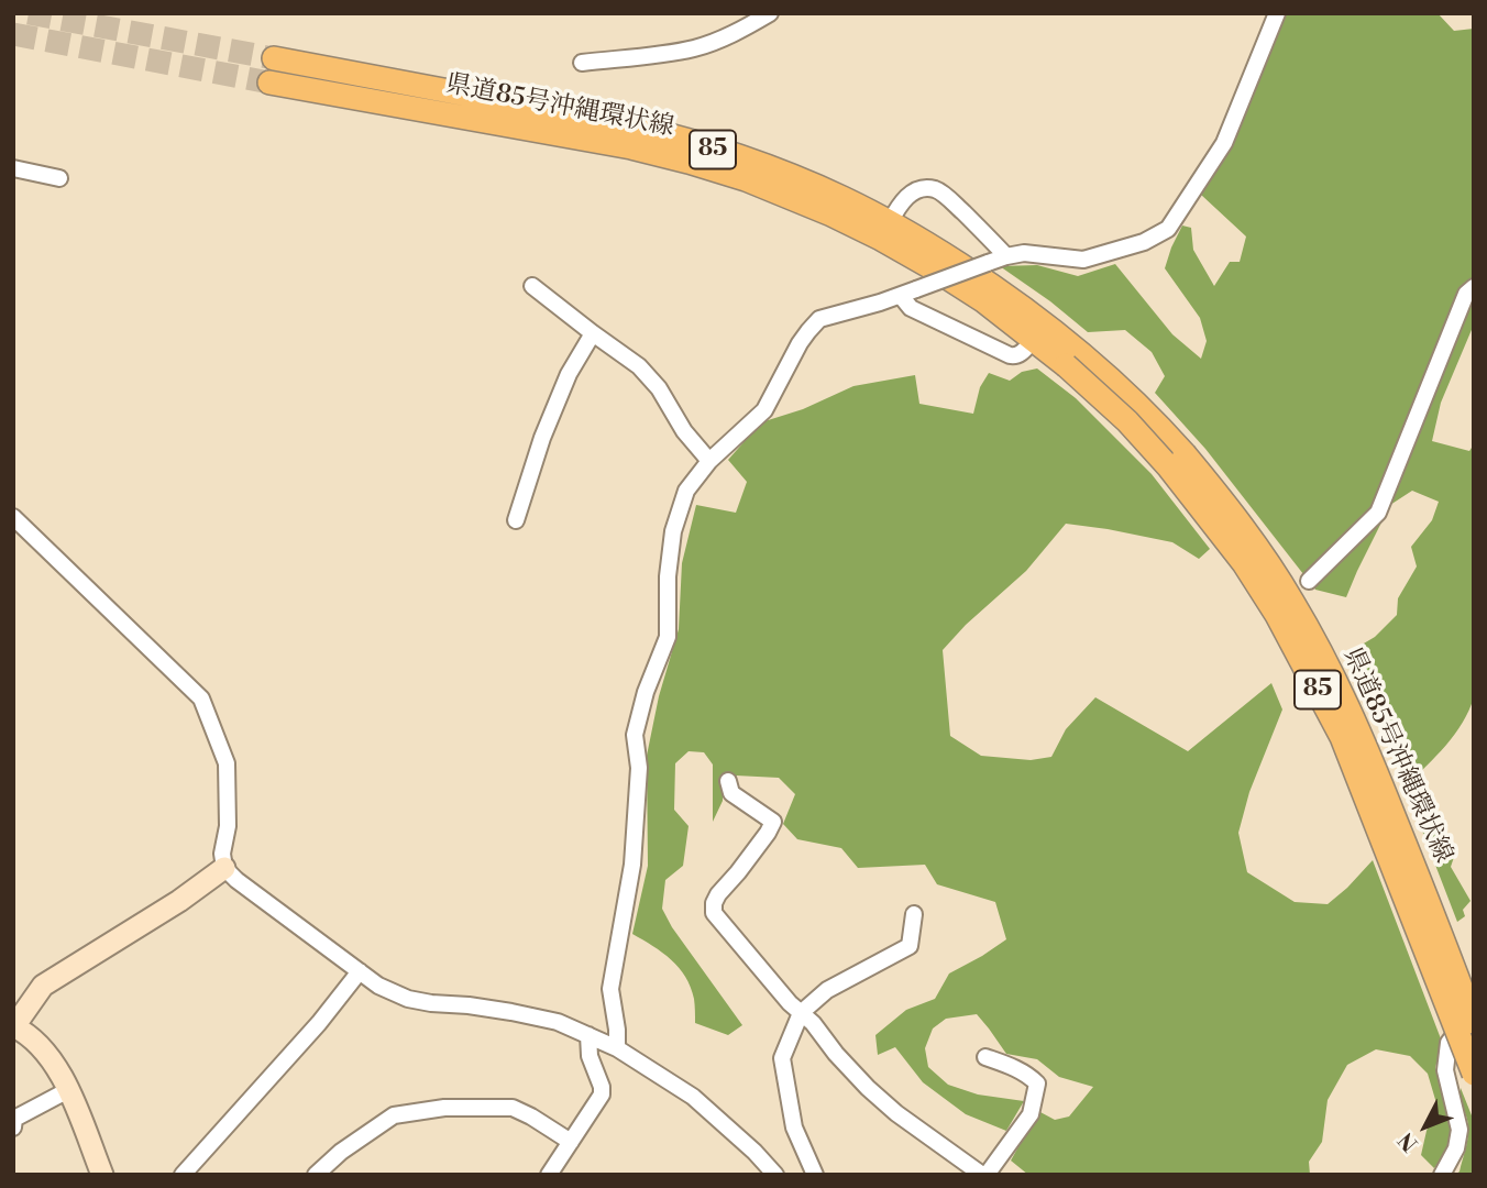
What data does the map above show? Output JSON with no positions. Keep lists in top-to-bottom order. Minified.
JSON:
{"streets":{"main road":["県道85号沖縄環状線","85"]},"north":"bottom left"}
